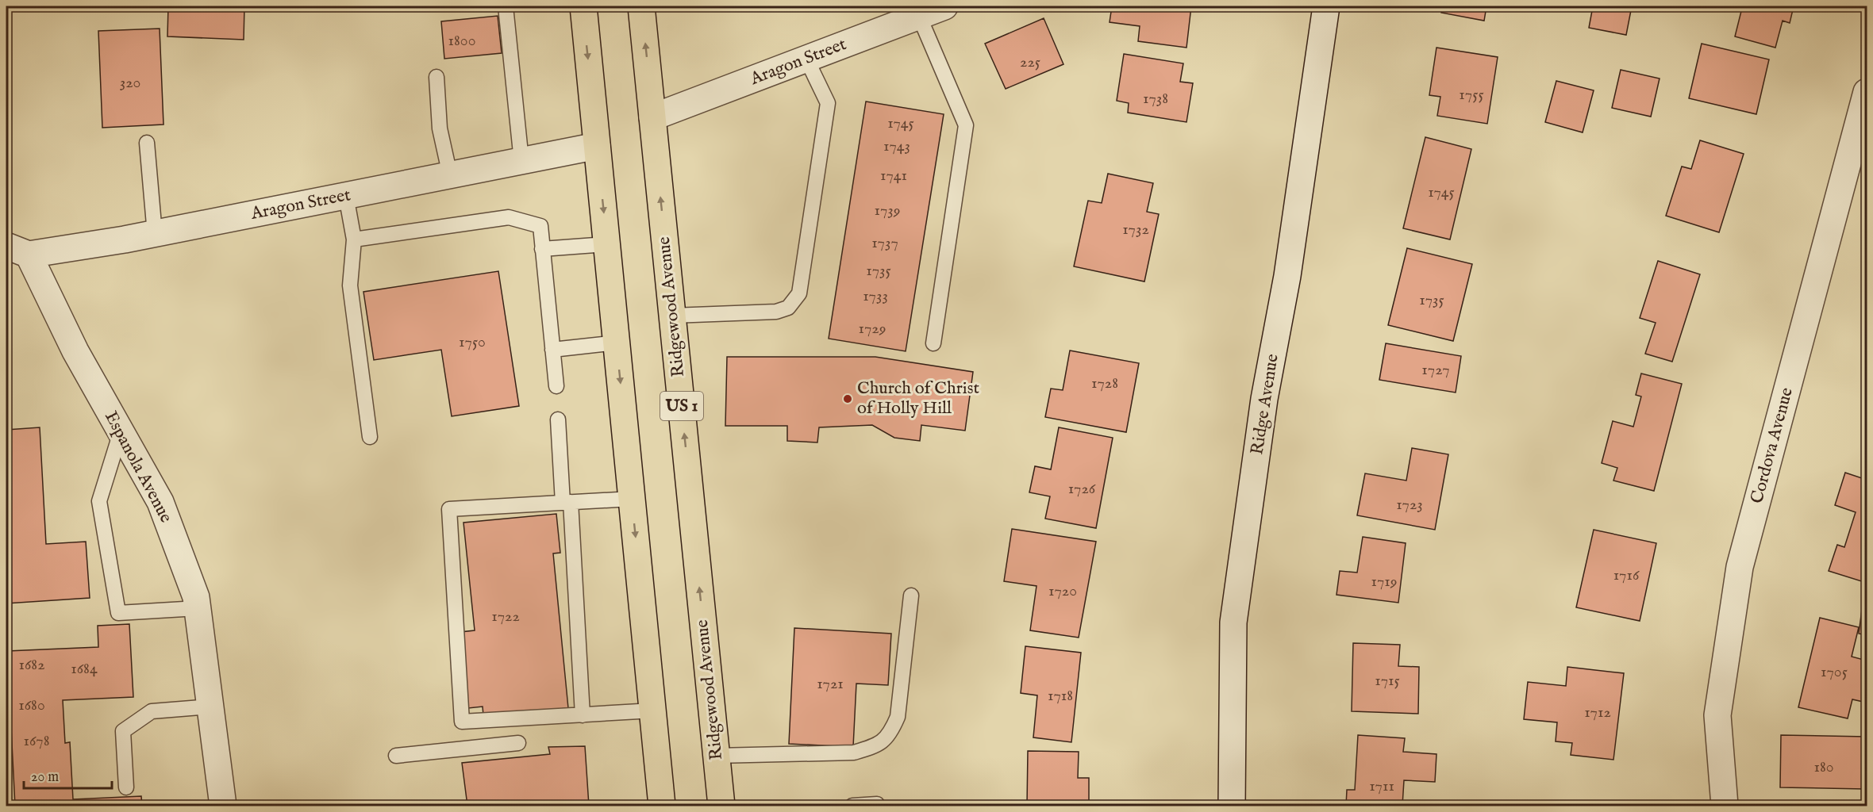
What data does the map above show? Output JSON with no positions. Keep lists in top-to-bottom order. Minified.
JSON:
{"streets":{"main road":["Ridgewood Avenue","US 1"],"street":["Aragon Street","Ridge Avenue","Cordova Avenue","Espanola Avenue"]},"crossings":[["Aragon Street","Ridgewood Avenue"],["Aragon Street","Espanola Avenue"]],"places":["Church of Christ of Holly Hill"],"house_numbers":["1800","225","320","1755","1738","1745","1743","1741","1745","1739","1732","1737","1735","1733","1735","1729","1750","1727","1728","1726","1723","1716","1719","1720","1722","1682","1684","1705","1715","1721","1718","1680","1712","1678","180","1711"],"scale_bar":"20 m"}
